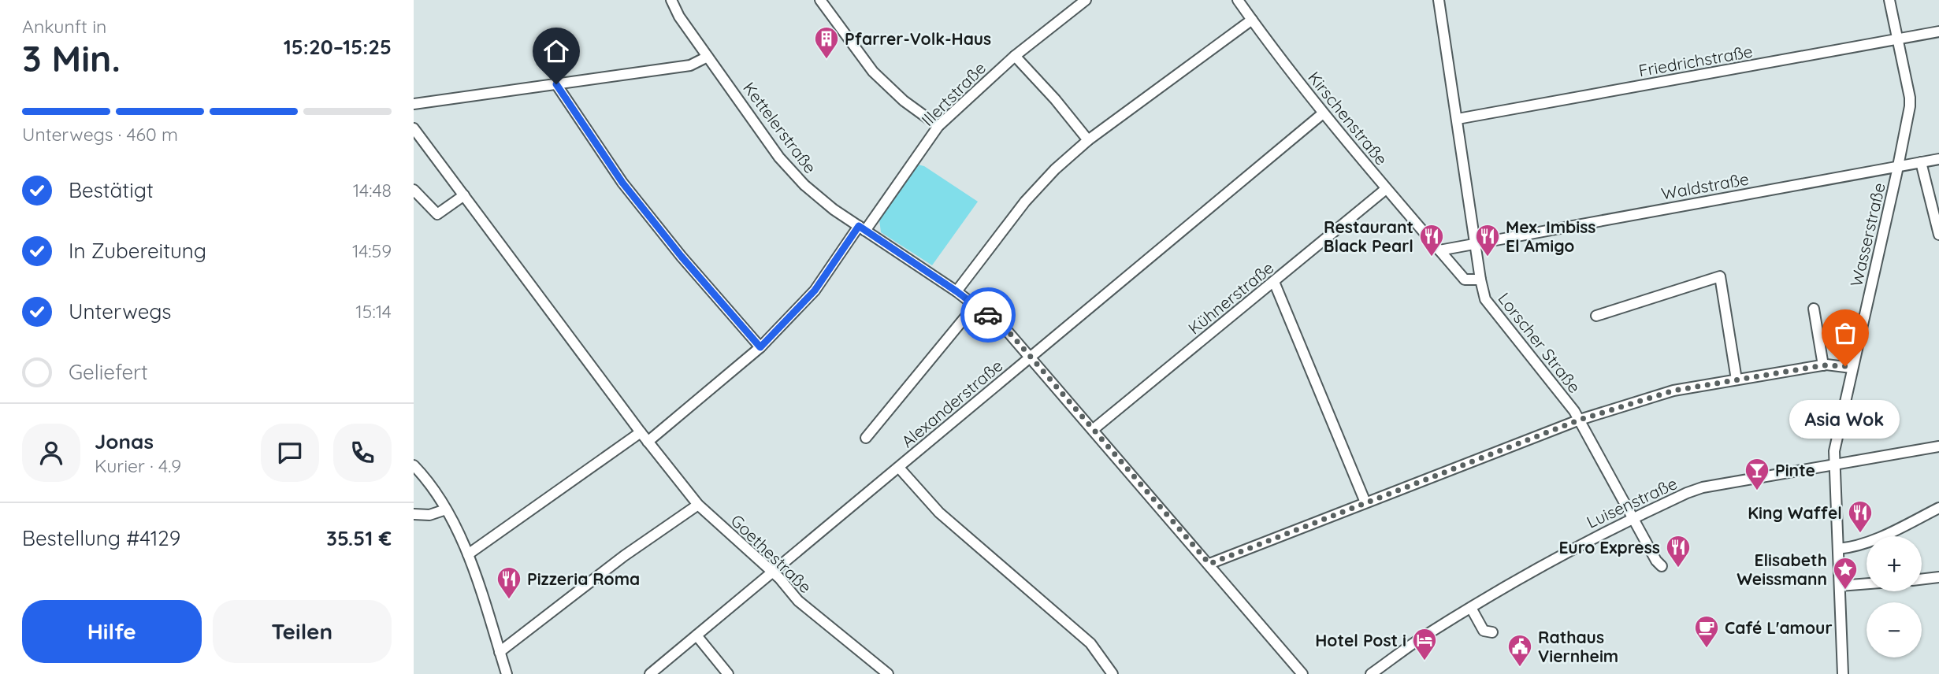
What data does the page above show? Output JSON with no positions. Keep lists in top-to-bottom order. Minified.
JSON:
{"streets":{"street":["Friedrichstraße","Illertstraße","Kirschenstraße","Kettelerstraße","Waldstraße","Wasserstraße","Kühnerstraße","Lorscher Straße","Alexanderstraße","Luisenstraße","Goethestraße"]},"crossings":[["Friedrichstraße","Wasserstraße"],["Friedrichstraße","Lorscher Straße"],["Illertstraße","Kettelerstraße"],["Illertstraße","Goethestraße"],["Kirschenstraße","Kühnerstraße"],["Kirschenstraße","Alexanderstraße"],["Kettelerstraße","Kühnerstraße"],["Kettelerstraße","Alexanderstraße"],["Waldstraße","Wasserstraße"],["Waldstraße","Lorscher Straße"],["Wasserstraße","Luisenstraße"],["Lorscher Straße","Luisenstraße"],["Alexanderstraße","Goethestraße"]],"places":{"building":["Pfarrer-Volk-Haus"],"restaurant":["Restaurant Black Pearl","Mex. Imbiss El Amigo","King Waffel","Euro Express","Pizzeria Roma"],"other":["Asia Wok"],"bar":["Pinte"],"place":["Elisabeth Weissmann"],"cafe":["Café L'amour"],"hotel":["Hotel Post i"],"public building":["Rathaus Viernheim"]},"page":{"heading":["3 Min.","Ankunft in","15:20–15:25"],"panel":["Jonas","Kurier · 4.9","Bestellung #4129","35.51 €"],"bar":"Unterwegs · 460 m","list":[["Bestätigt","14:48"],["In Zubereitung","14:59"],["Unterwegs","15:14"],"Geliefert"],"bubble":"Asia Wok","map_buttons":["+","−"],"buttons":["Hilfe","Teilen"]}}
